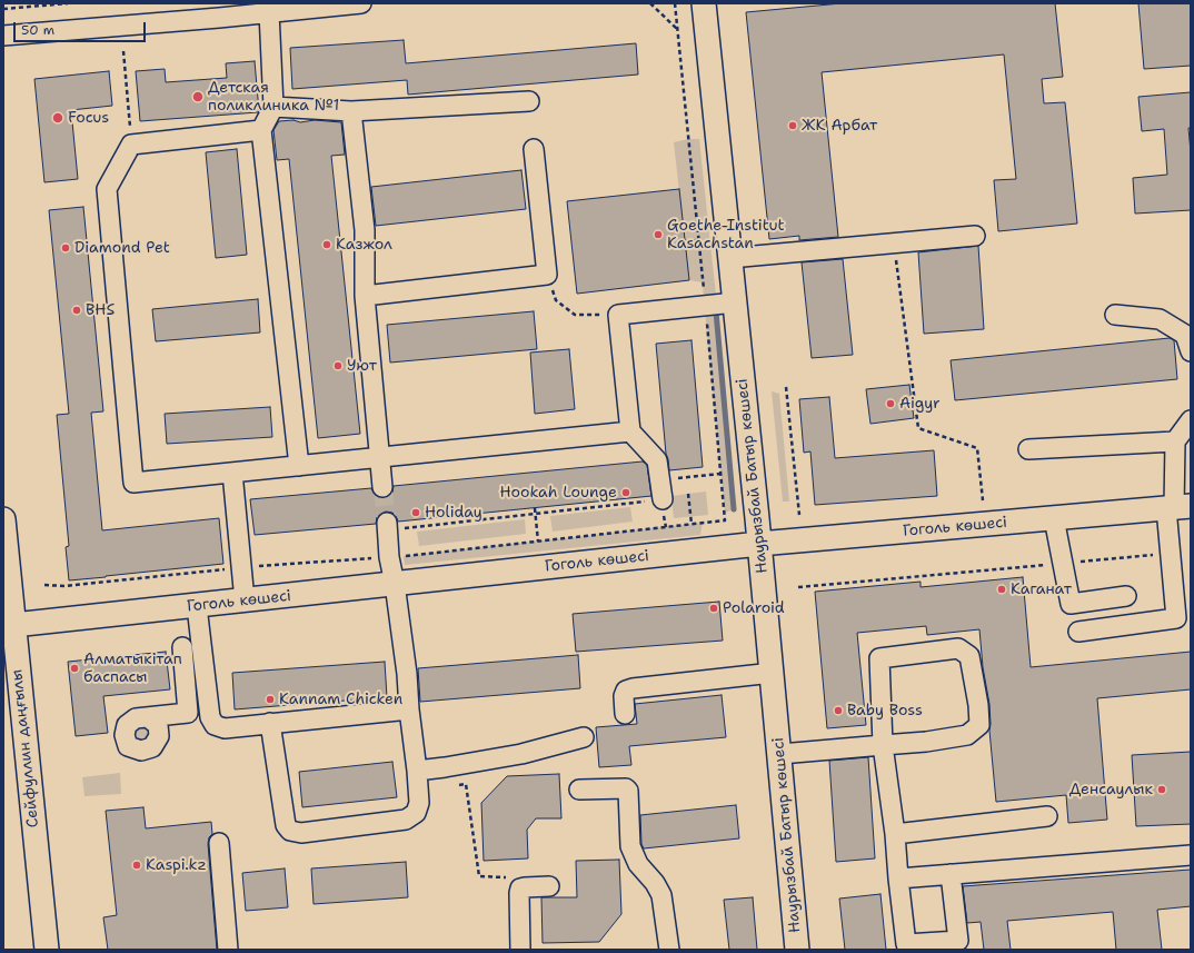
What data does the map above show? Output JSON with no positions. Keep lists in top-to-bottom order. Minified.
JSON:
{"streets":{"main road":["Наурызбай Батыр көшесі","Гоголь көшесі","Сейфуллин даңғылы"]},"crossings":[["Наурызбай Батыр көшесі","Гоголь көшесі"],["Гоголь көшесі","Сейфуллин даңғылы"]],"places":["Детская поликлиника №1","Focus","ЖК Арбат","Goethe-Institut Kasachstan","Казжол","Diamond Pet","BHS","Уют","Aigyr","Hookah Lounge","Holiday","Каганат","Polaroid","Алматыкітап баспасы","Kannam Chicken","Baby Boss","Денсаулык","Kaspi.kz"],"scale_bar":"50 m"}
